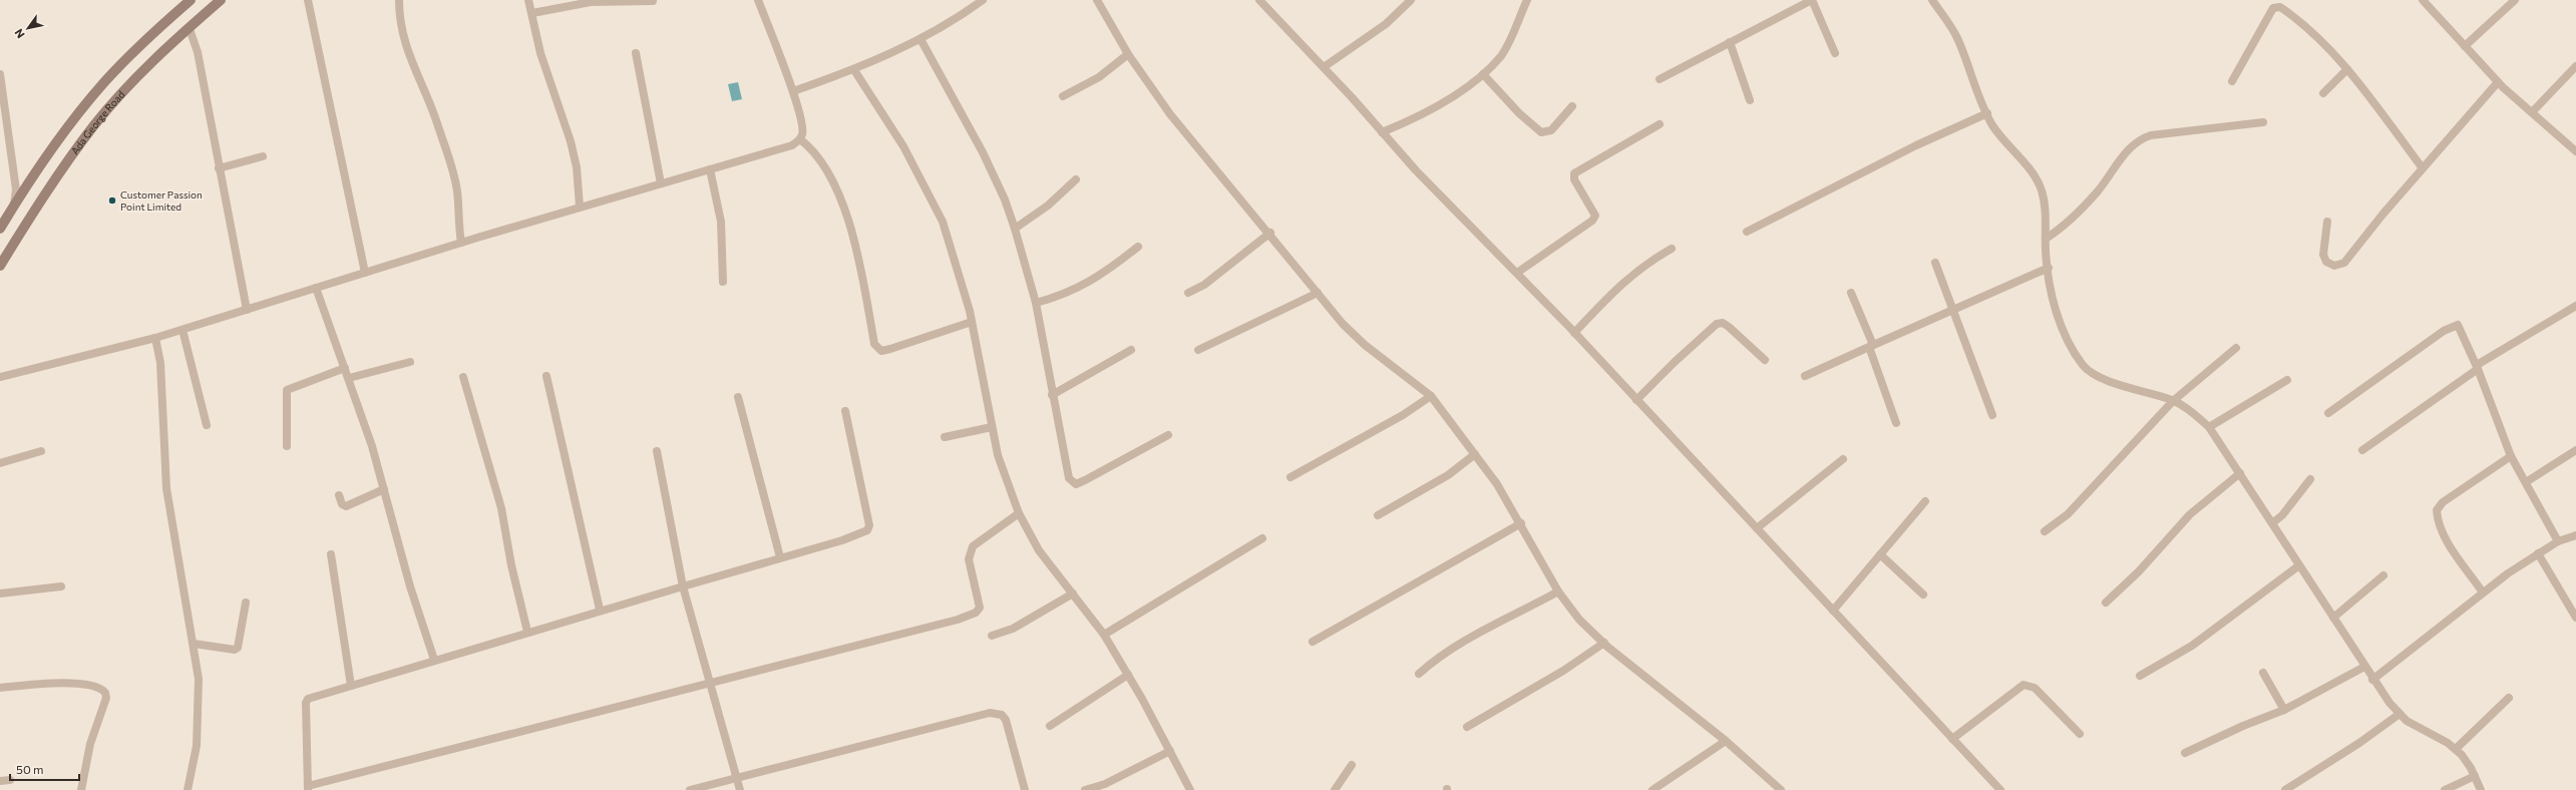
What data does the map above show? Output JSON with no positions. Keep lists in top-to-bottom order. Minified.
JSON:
{"streets":{"main road":["Ada George Road"]},"places":["Customer Passion Point Limited"],"scale_bar":"50 m","north":"bottom left"}
